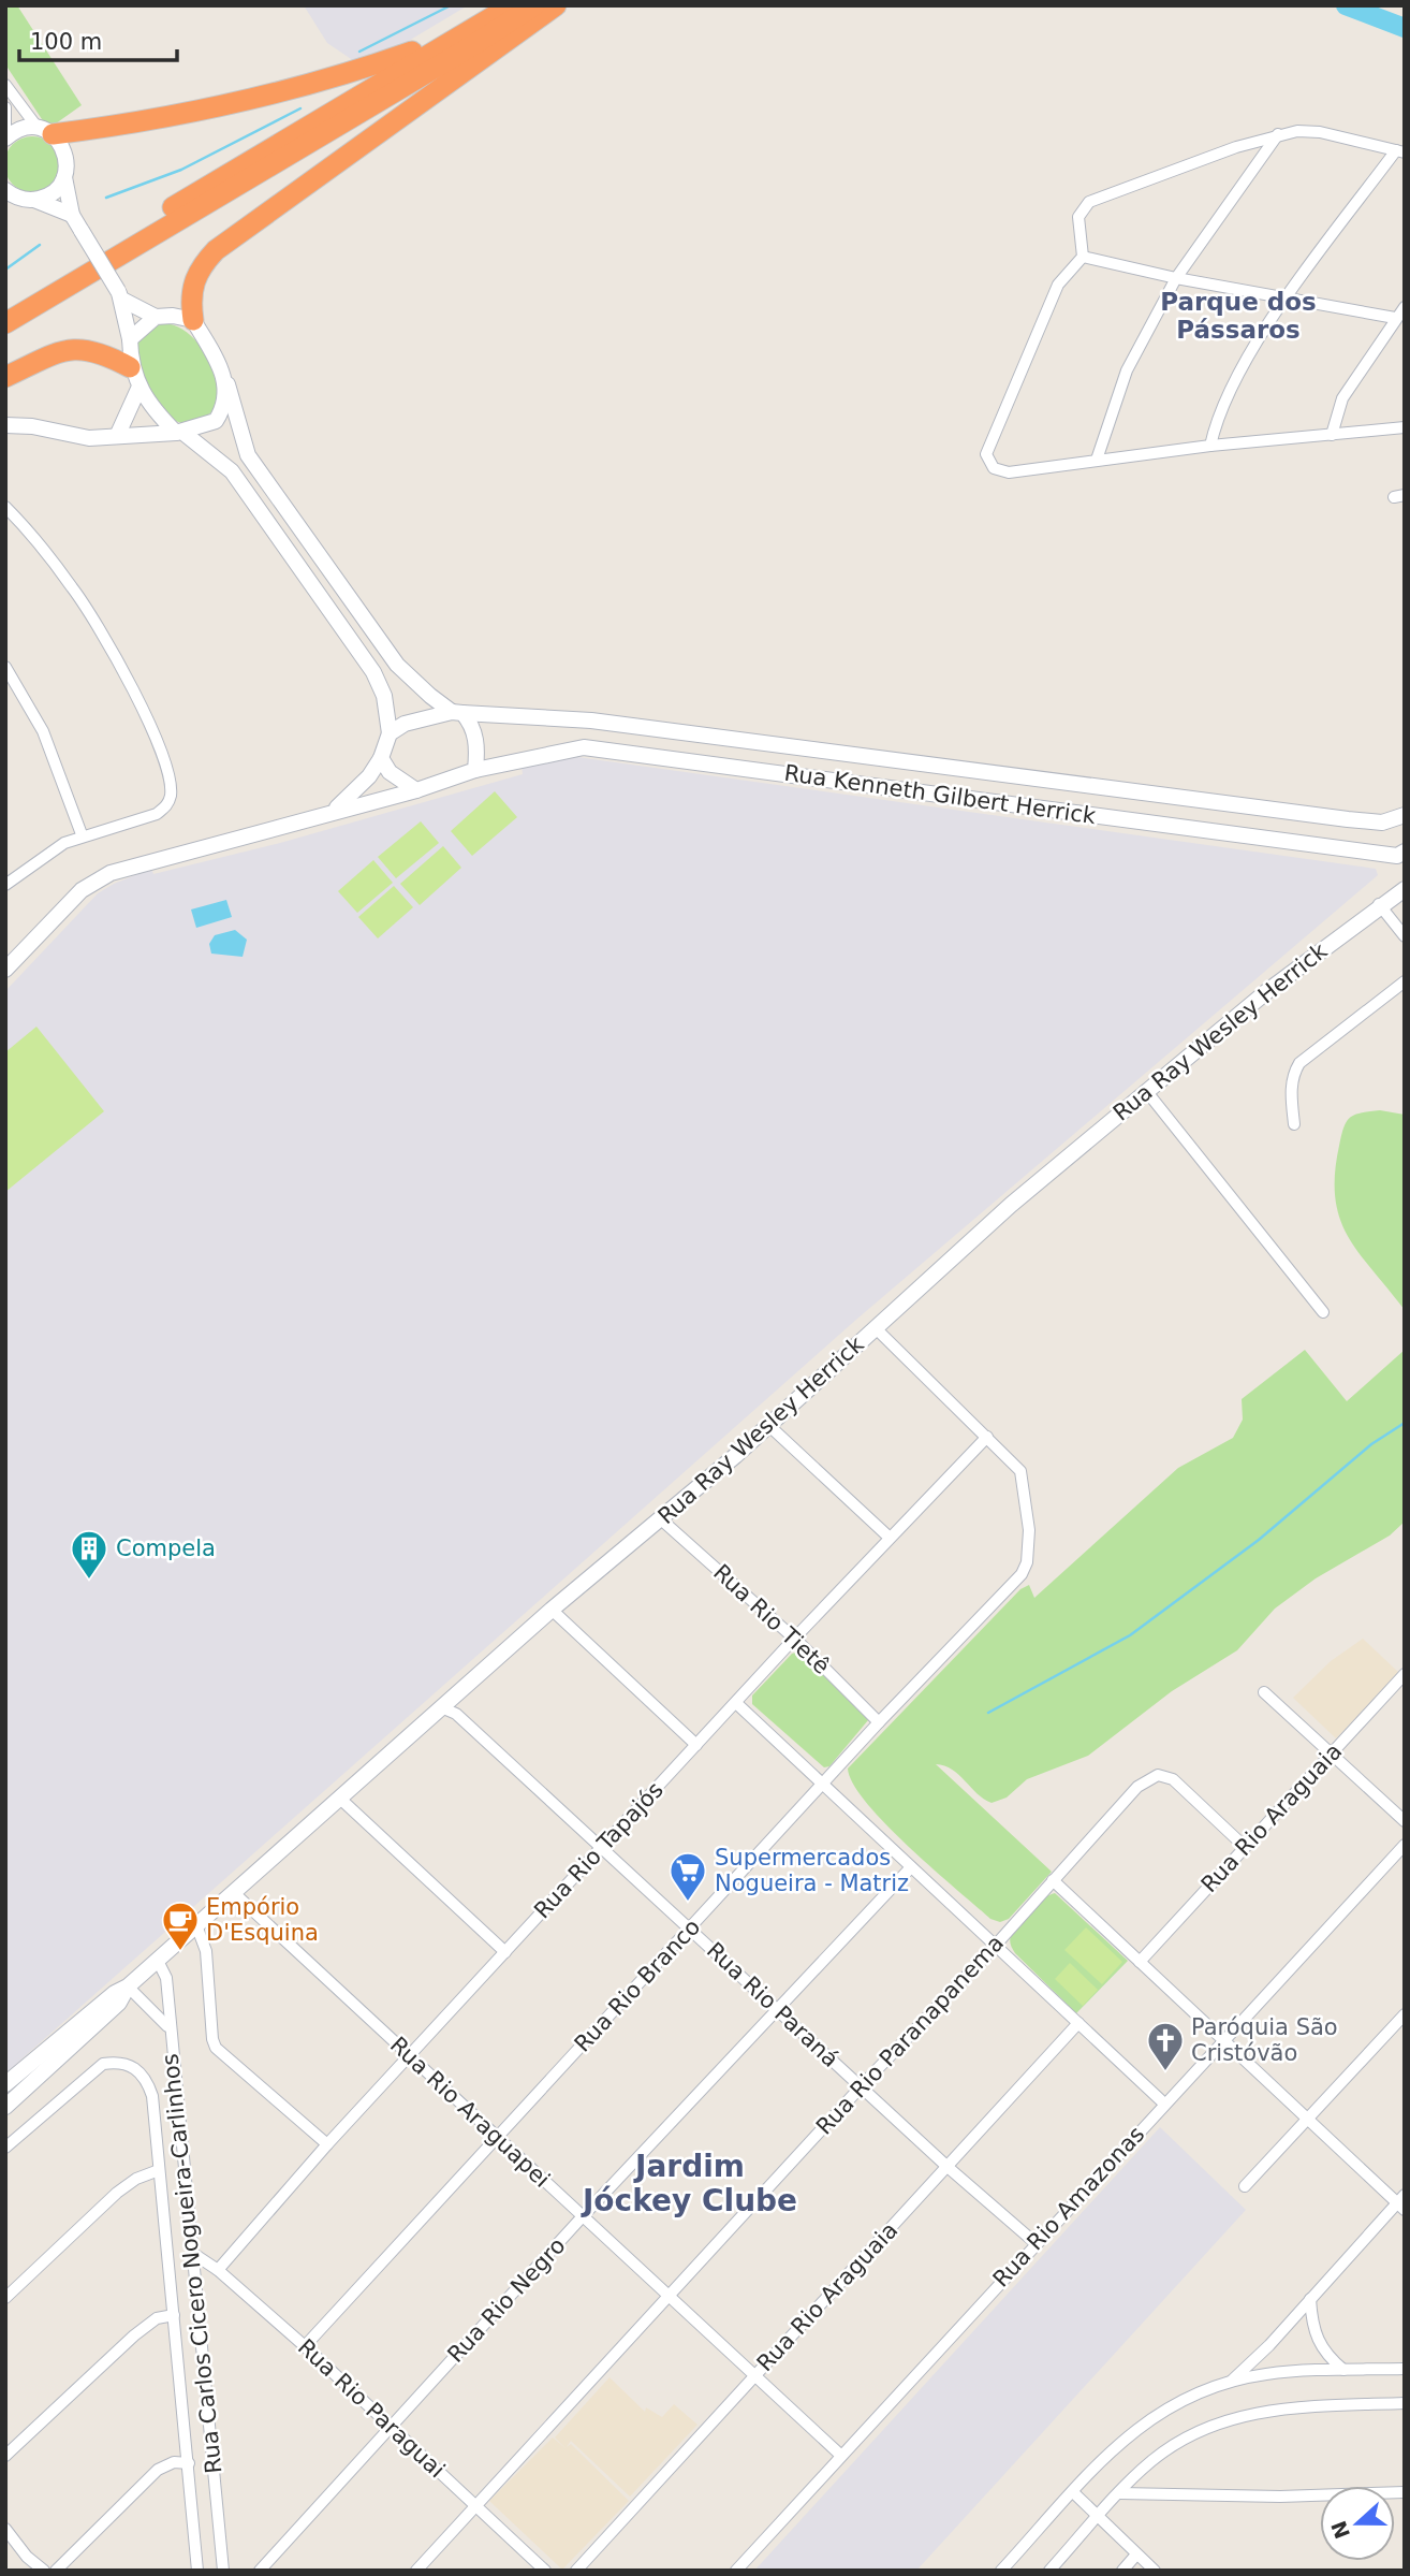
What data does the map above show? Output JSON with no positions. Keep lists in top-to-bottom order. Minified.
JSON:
{"streets":{"street":["Rua Kenneth Gilbert Herrick","Rua Ray Wesley Herrick","Rua Rio Tietê","Rua Rio Araguaia","Rua Rio Tapajós","Rua Rio Branco","Rua Rio Paraná","Rua Rio Paranapanema","Rua Rio Araguapei","Rua Rio Amazonas","Rua Carlos Cicero Nogueira-Carlinhos","Rua Rio Negro","Rua Rio Paraguai"]},"crossings":[["Rua Ray Wesley Herrick","Rua Rio Tietê"],["Rua Ray Wesley Herrick","Rua Rio Branco"],["Rua Ray Wesley Herrick","Rua Rio Paraná"],["Rua Ray Wesley Herrick","Rua Rio Araguapei"],["Rua Ray Wesley Herrick","Rua Carlos Cicero Nogueira-Carlinhos"],["Rua Rio Tietê","Rua Rio Tapajós"],["Rua Rio Tietê","Rua Rio Branco"],["Rua Rio Araguaia","Rua Rio Paraná"],["Rua Rio Araguaia","Rua Rio Paranapanema"],["Rua Rio Araguaia","Rua Rio Araguapei"],["Rua Rio Tapajós","Rua Rio Branco"],["Rua Rio Tapajós","Rua Rio Paraná"],["Rua Rio Tapajós","Rua Rio Araguapei"],["Rua Rio Tapajós","Rua Rio Paraguai"],["Rua Rio Branco","Rua Rio Paraná"],["Rua Rio Branco","Rua Rio Araguapei"],["Rua Rio Branco","Rua Rio Paraguai"],["Rua Rio Paraná","Rua Rio Paranapanema"],["Rua Rio Paraná","Rua Rio Amazonas"],["Rua Rio Paraná","Rua Rio Negro"],["Rua Rio Paranapanema","Rua Rio Araguapei"],["Rua Rio Paranapanema","Rua Rio Paraguai"],["Rua Rio Araguapei","Rua Rio Amazonas"],["Rua Rio Araguapei","Rua Rio Negro"],["Rua Carlos Cicero Nogueira-Carlinhos","Rua Rio Paraguai"],["Rua Rio Negro","Rua Rio Paraguai"]],"districts":["Parque dos Pássaros","Jardim Jóckey Clube"],"places":{"building":["Compela"],"supermarket":["Supermercados Nogueira - Matriz"],"cafe":["Empório D'Esquina"],"church":["Paróquia São Cristóvão"]},"scale_bar":"100 m","north":"left"}
